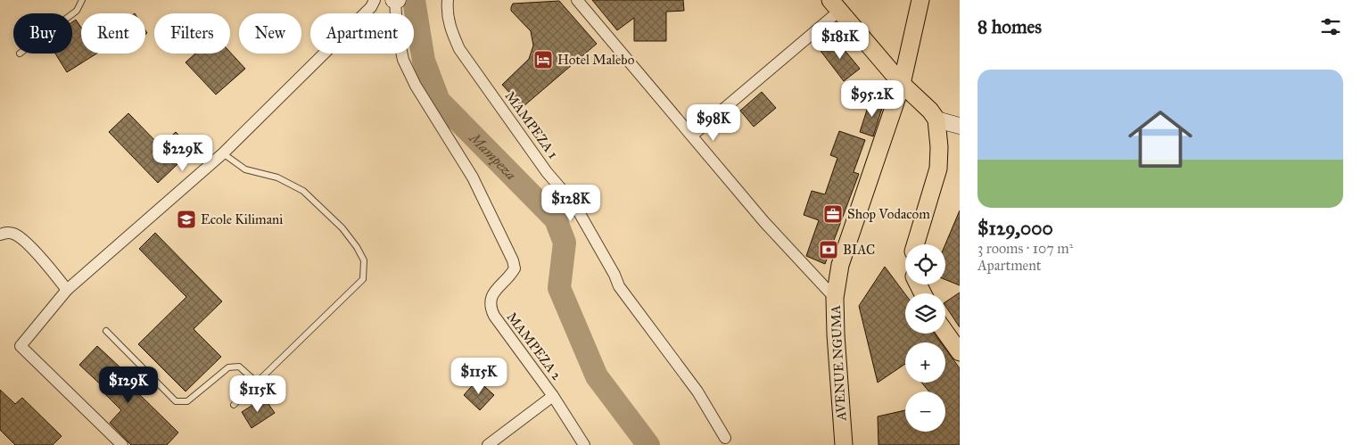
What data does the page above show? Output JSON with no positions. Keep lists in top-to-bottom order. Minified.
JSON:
{"streets":{"main road":["AVENUE NGUMA"],"street":["MAMPEZA 1","MAMPEZA 2"]},"water":["Mampeza"],"places":{"hotel":["Hotel Malebo"],"office":["Shop Vodacom"],"school or university":["Ecole Kilimani"],"bank":["BIAC"]},"page":{"heading":"8 homes","chip":["Buy","Rent","Filters","New","Apartment"],"price":["$181K","$95.2K","$98K","$229K","$128K","$115K","$129K","$115K"],"list":[{"name":"$129,000","note":"3 rooms · 107 m² · Apartment"}],"map_buttons":["+","−"]}}
